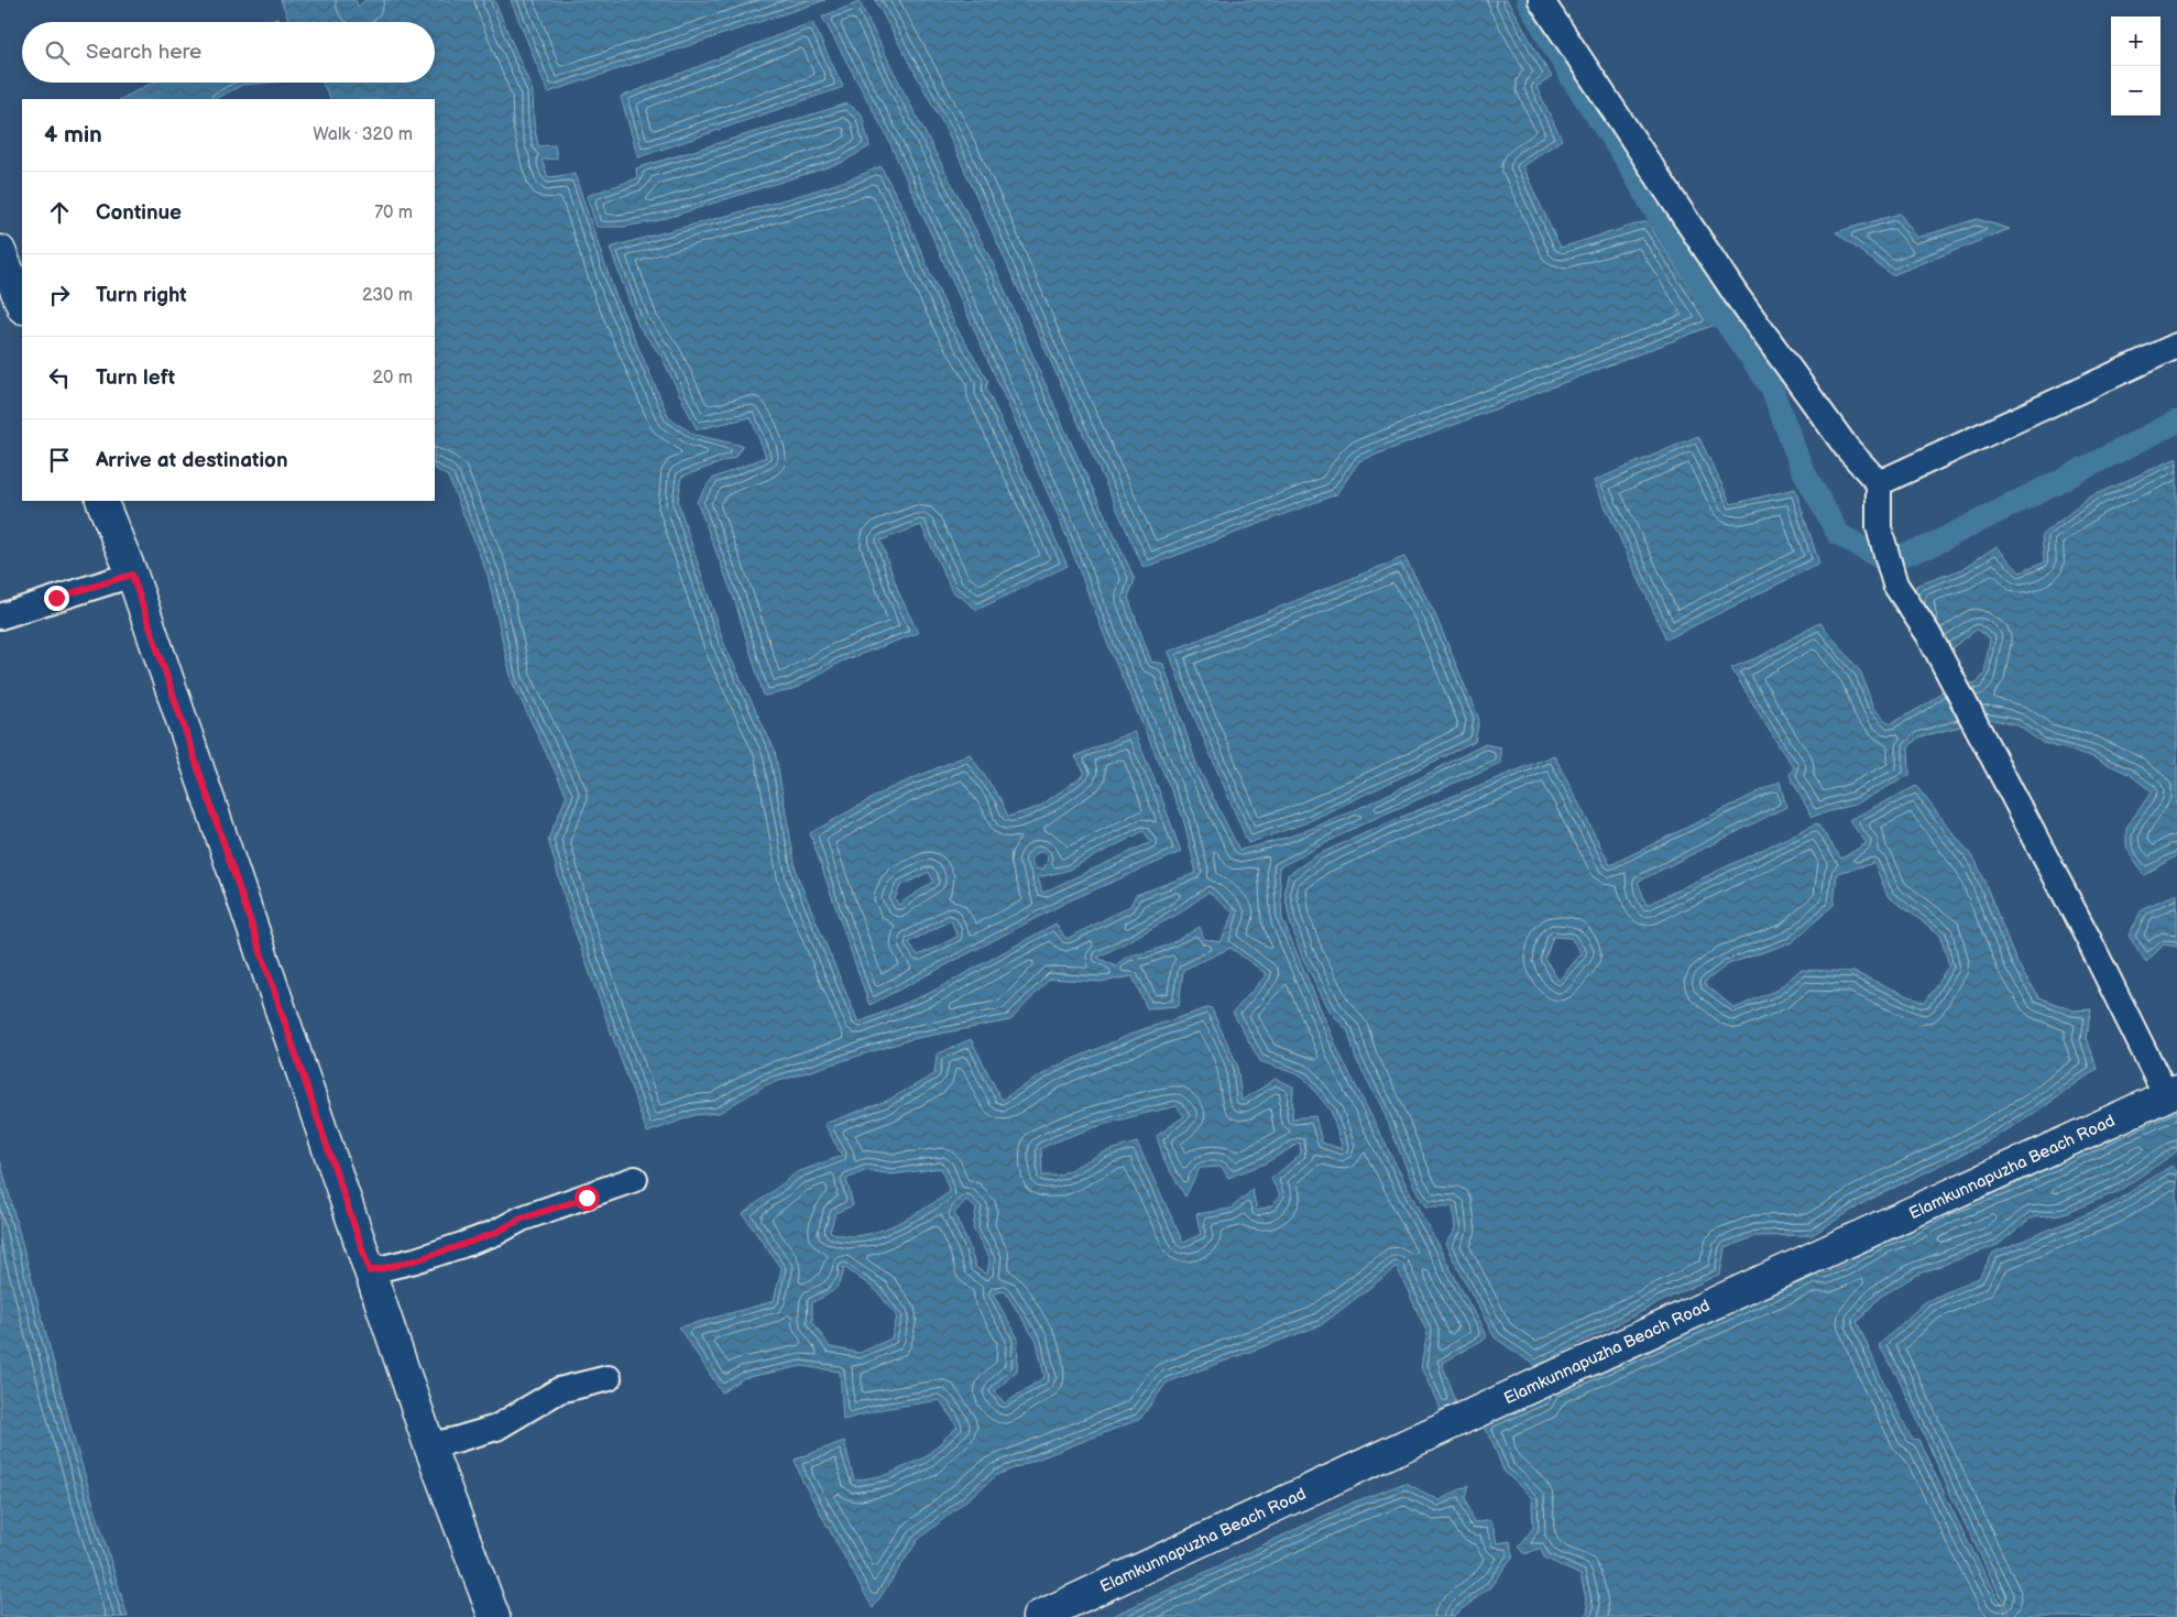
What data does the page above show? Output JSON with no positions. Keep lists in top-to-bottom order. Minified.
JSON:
{"streets":{"main road":["Elamkunnapuzha Beach Road"]},"page":{"map_buttons":["+","−"],"search":"Search here","heading":["4 min","Walk · 320 m"],"list":[["Continue","70 m"],["Turn right","230 m"],["Turn left","20 m"],"Arrive at destination"]}}
